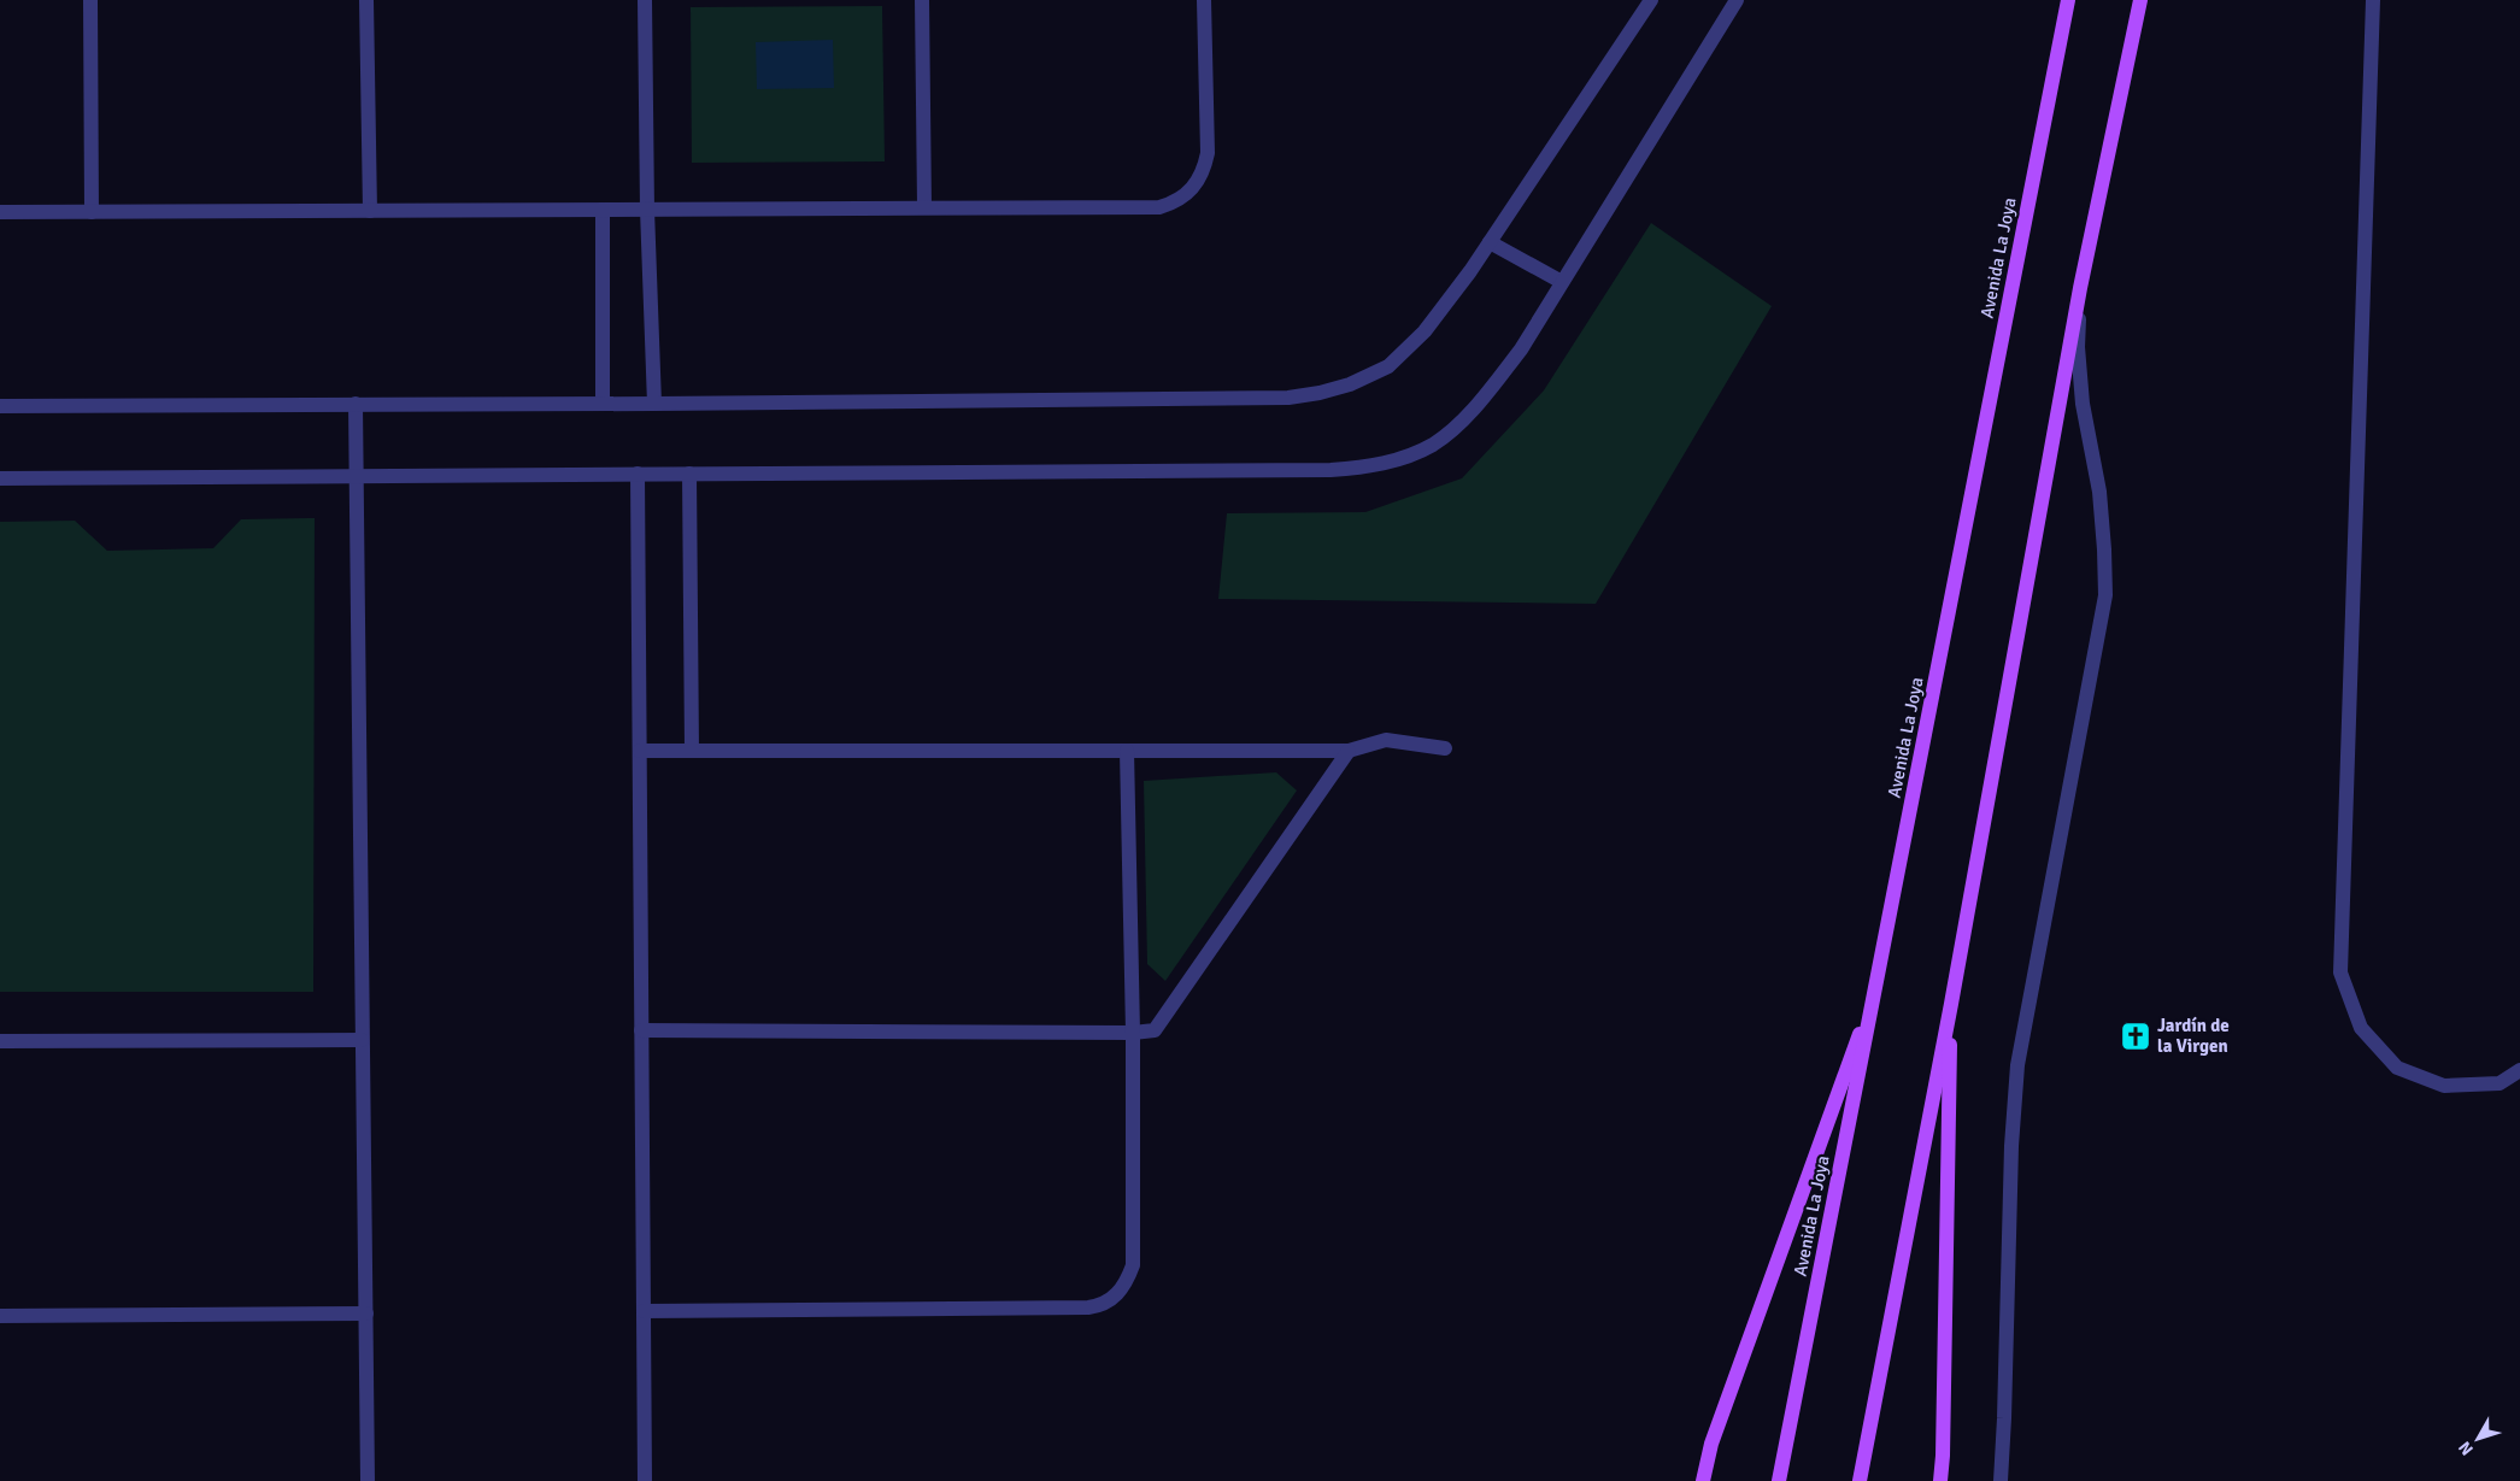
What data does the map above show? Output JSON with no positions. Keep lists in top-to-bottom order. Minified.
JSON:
{"streets":{"main road":["Avenida La Joya"]},"places":{"church":["Jardín de la Virgen"]},"north":"bottom left"}
